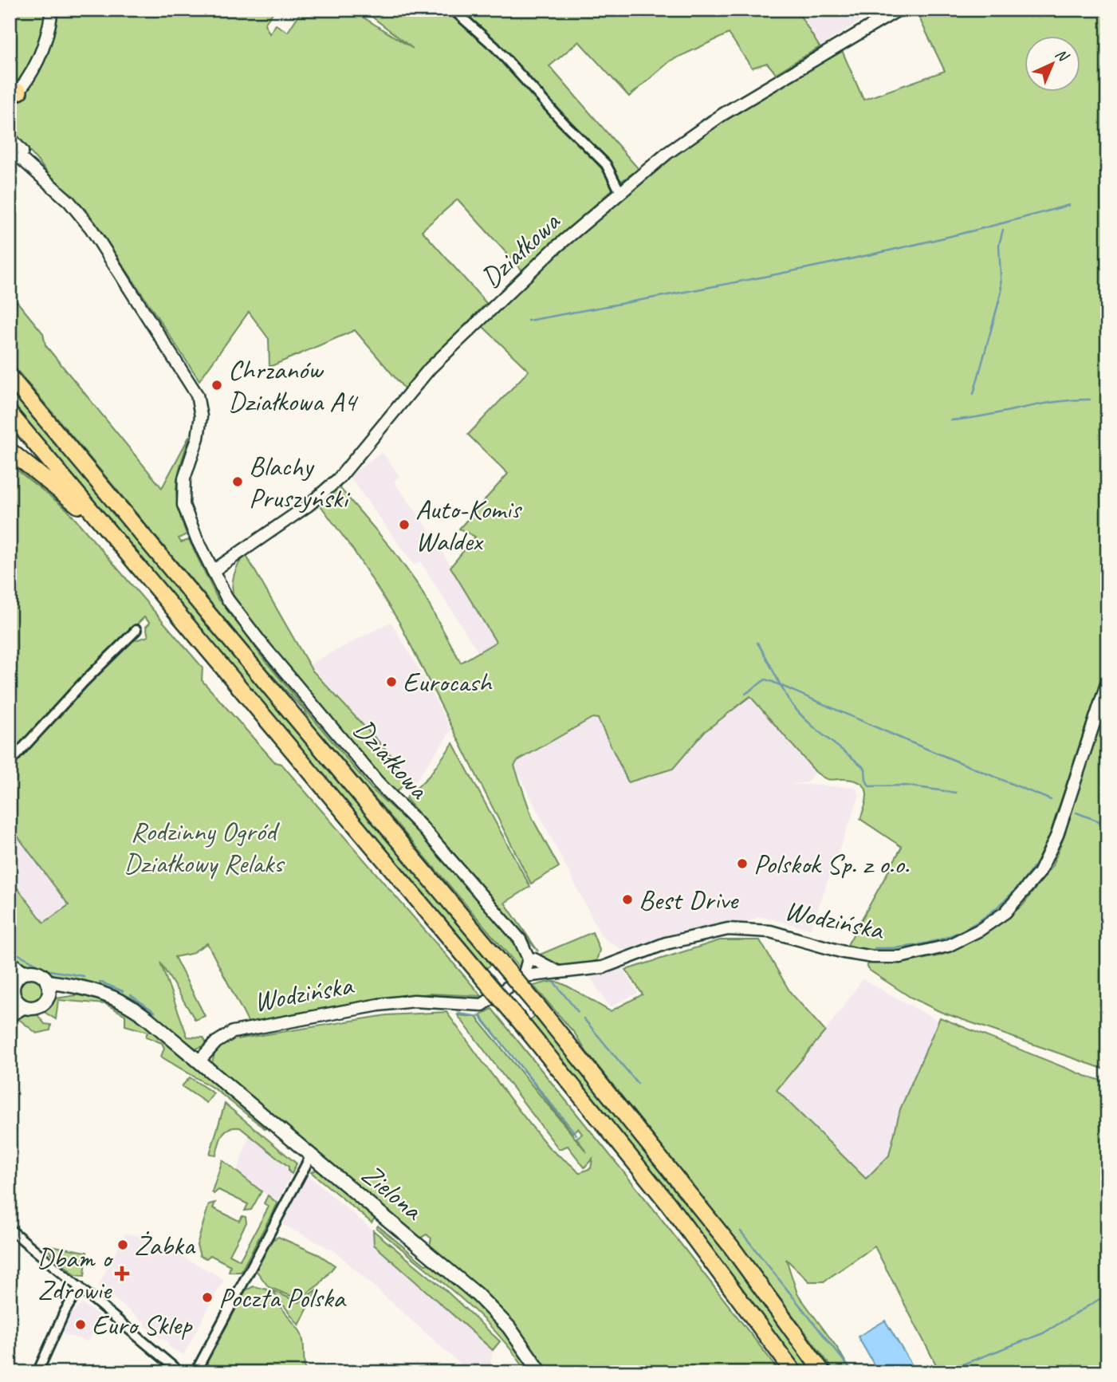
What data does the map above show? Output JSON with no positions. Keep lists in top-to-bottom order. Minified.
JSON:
{"streets":{"main road":["Zielona"],"street":["Działkowa","Wodzińska"]},"crossings":[["Wodzińska","Zielona"]],"parks":["Rodzinny Ogród Działkowy Relaks"],"places":{"other":["Chrzanów Działkowa A4","Blachy Pruszyński","Auto-Komis Waldex","Eurocash","Polskok Sp. z o.o.","Best Drive","Żabka","Poczta Polska","Euro Sklep"],"health":["Dbam o Zdrowie"]},"north":"top right"}
